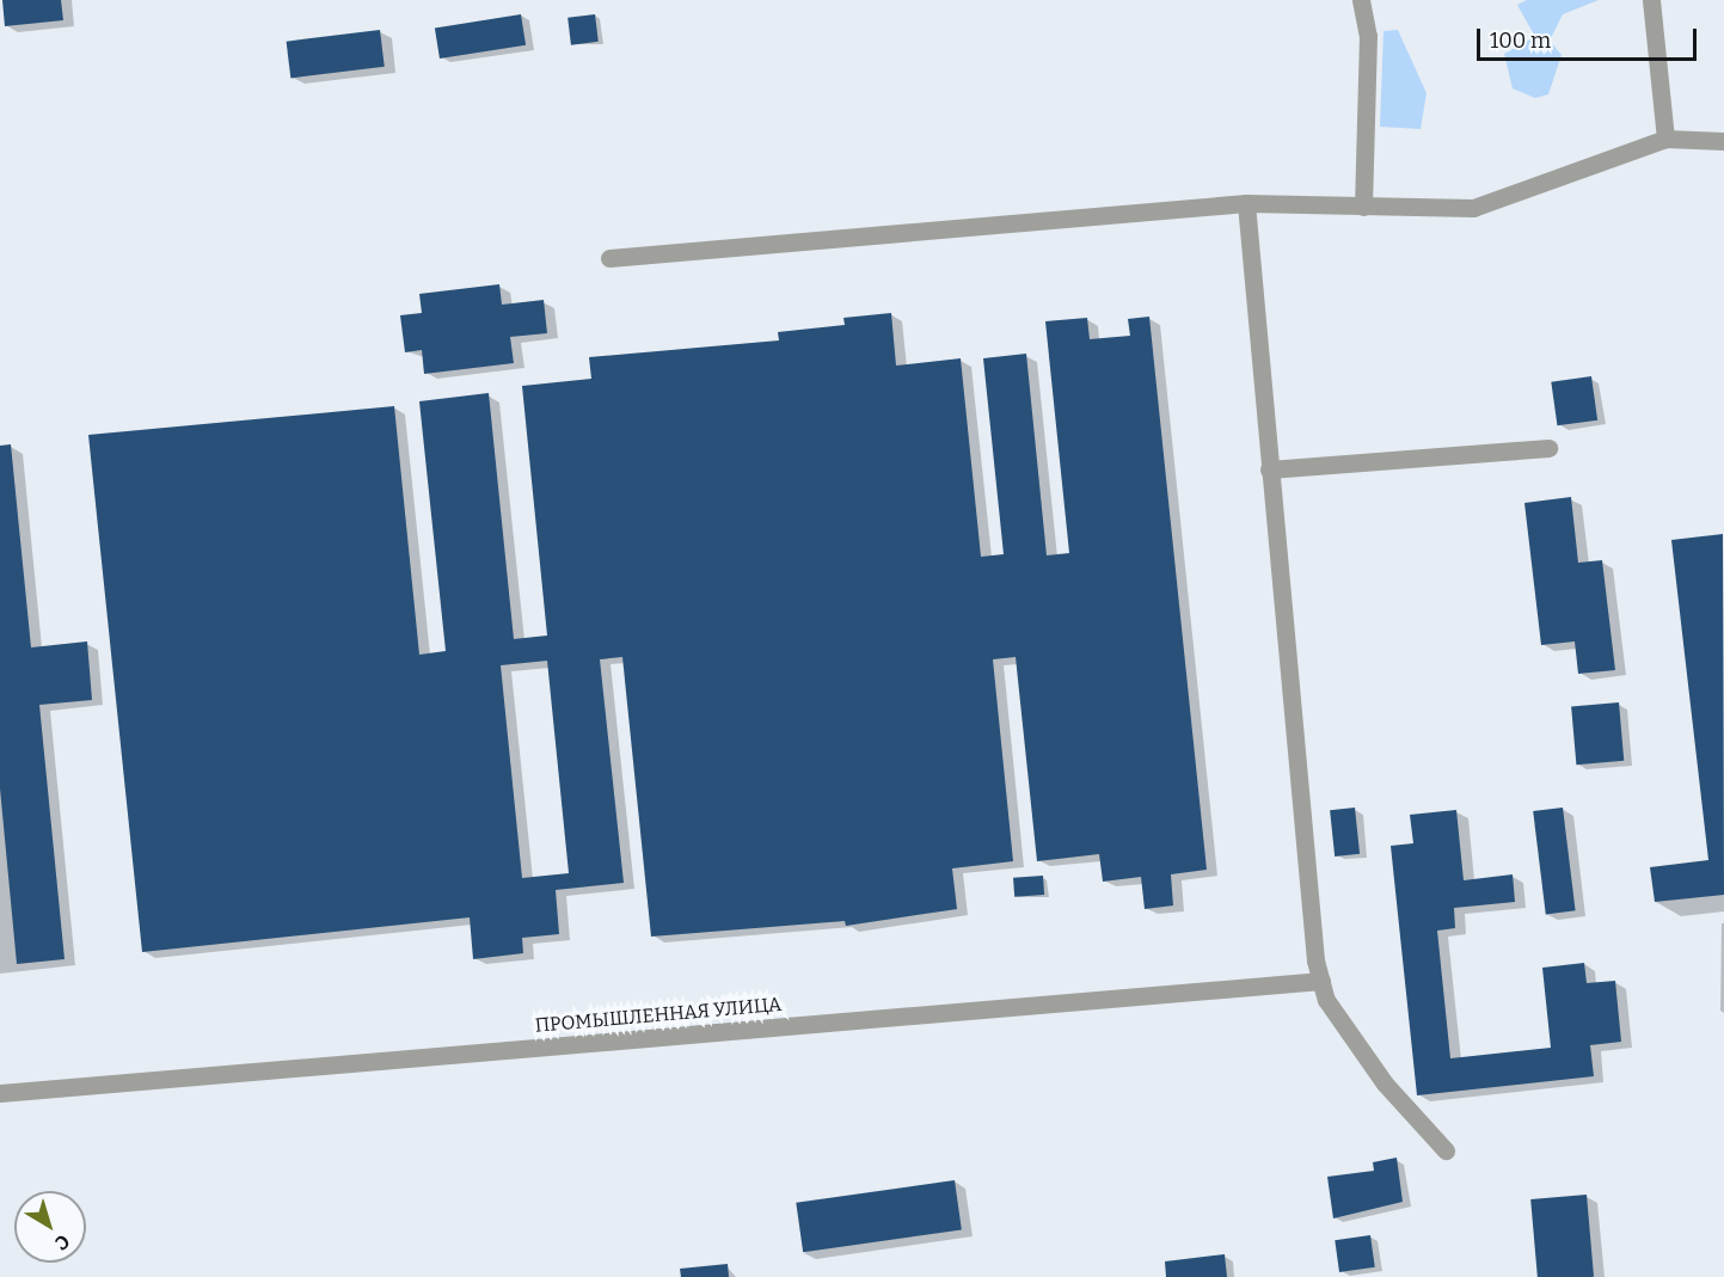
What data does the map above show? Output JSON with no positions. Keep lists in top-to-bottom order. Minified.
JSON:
{"streets":{"street":["ПРОМЫШЛЕННАЯ УЛИЦА"]},"scale_bar":"100 m","north":"bottom right"}
